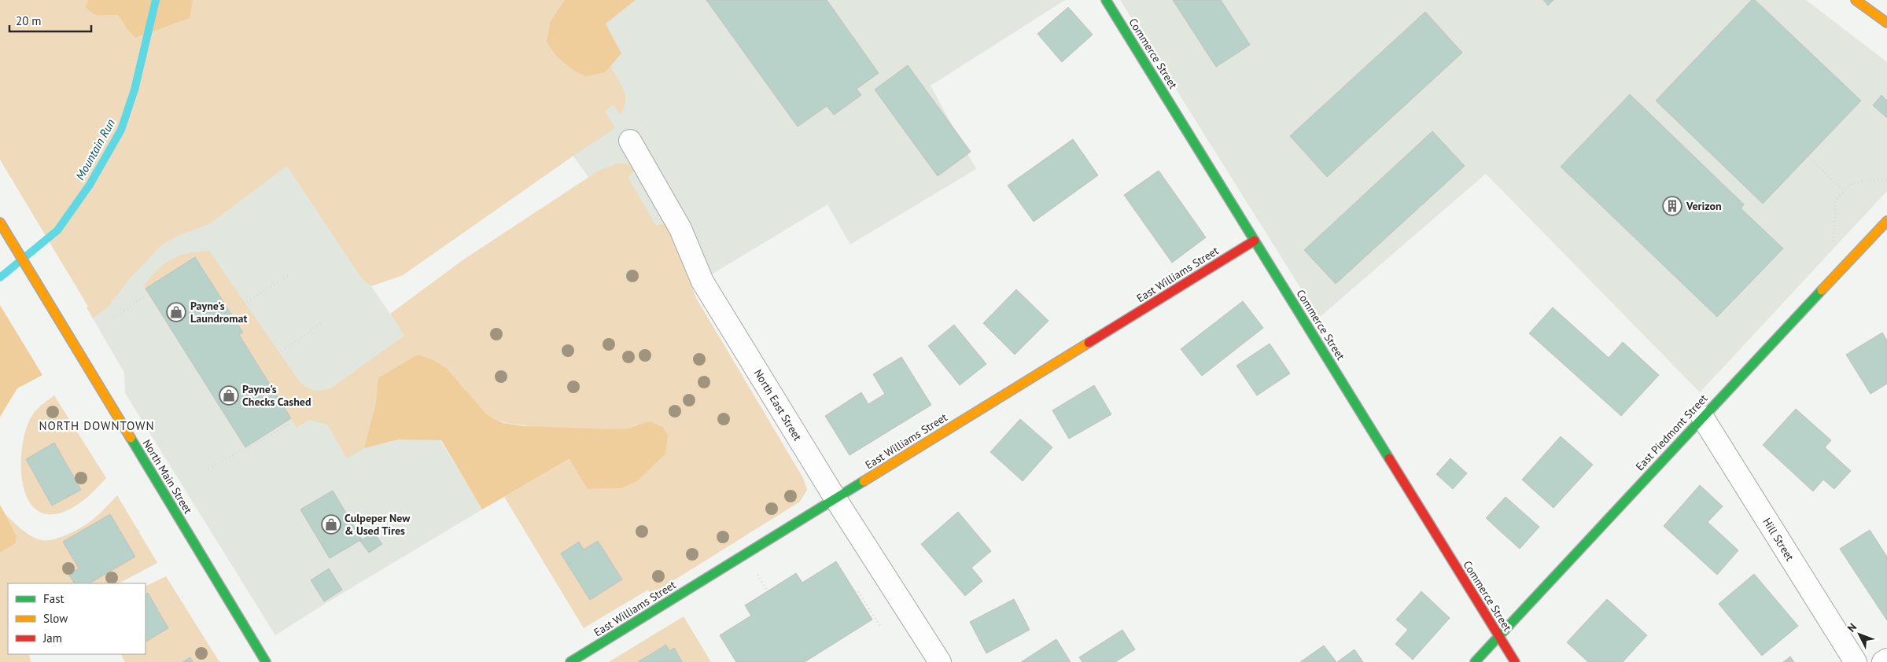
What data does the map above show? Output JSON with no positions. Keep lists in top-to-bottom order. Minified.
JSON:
{"streets":{"street":["Commerce Street","East Williams Street","North East Street","East Piedmont Street","North Main Street","Hill Street"]},"crossings":[["Commerce Street","East Williams Street"],["Commerce Street","East Piedmont Street"],["East Williams Street","North East Street"],["East Piedmont Street","Hill Street"]],"districts":["NORTH DOWNTOWN"],"water":["Mountain Run"],"places":{"building":["Verizon"],"shop":["Payne's Laundromat","Payne's Checks Cashed","Culpeper New & Used Tires"]},"legend":["Fast","Slow","Jam"],"scale_bar":"20 m","north":"top left"}
